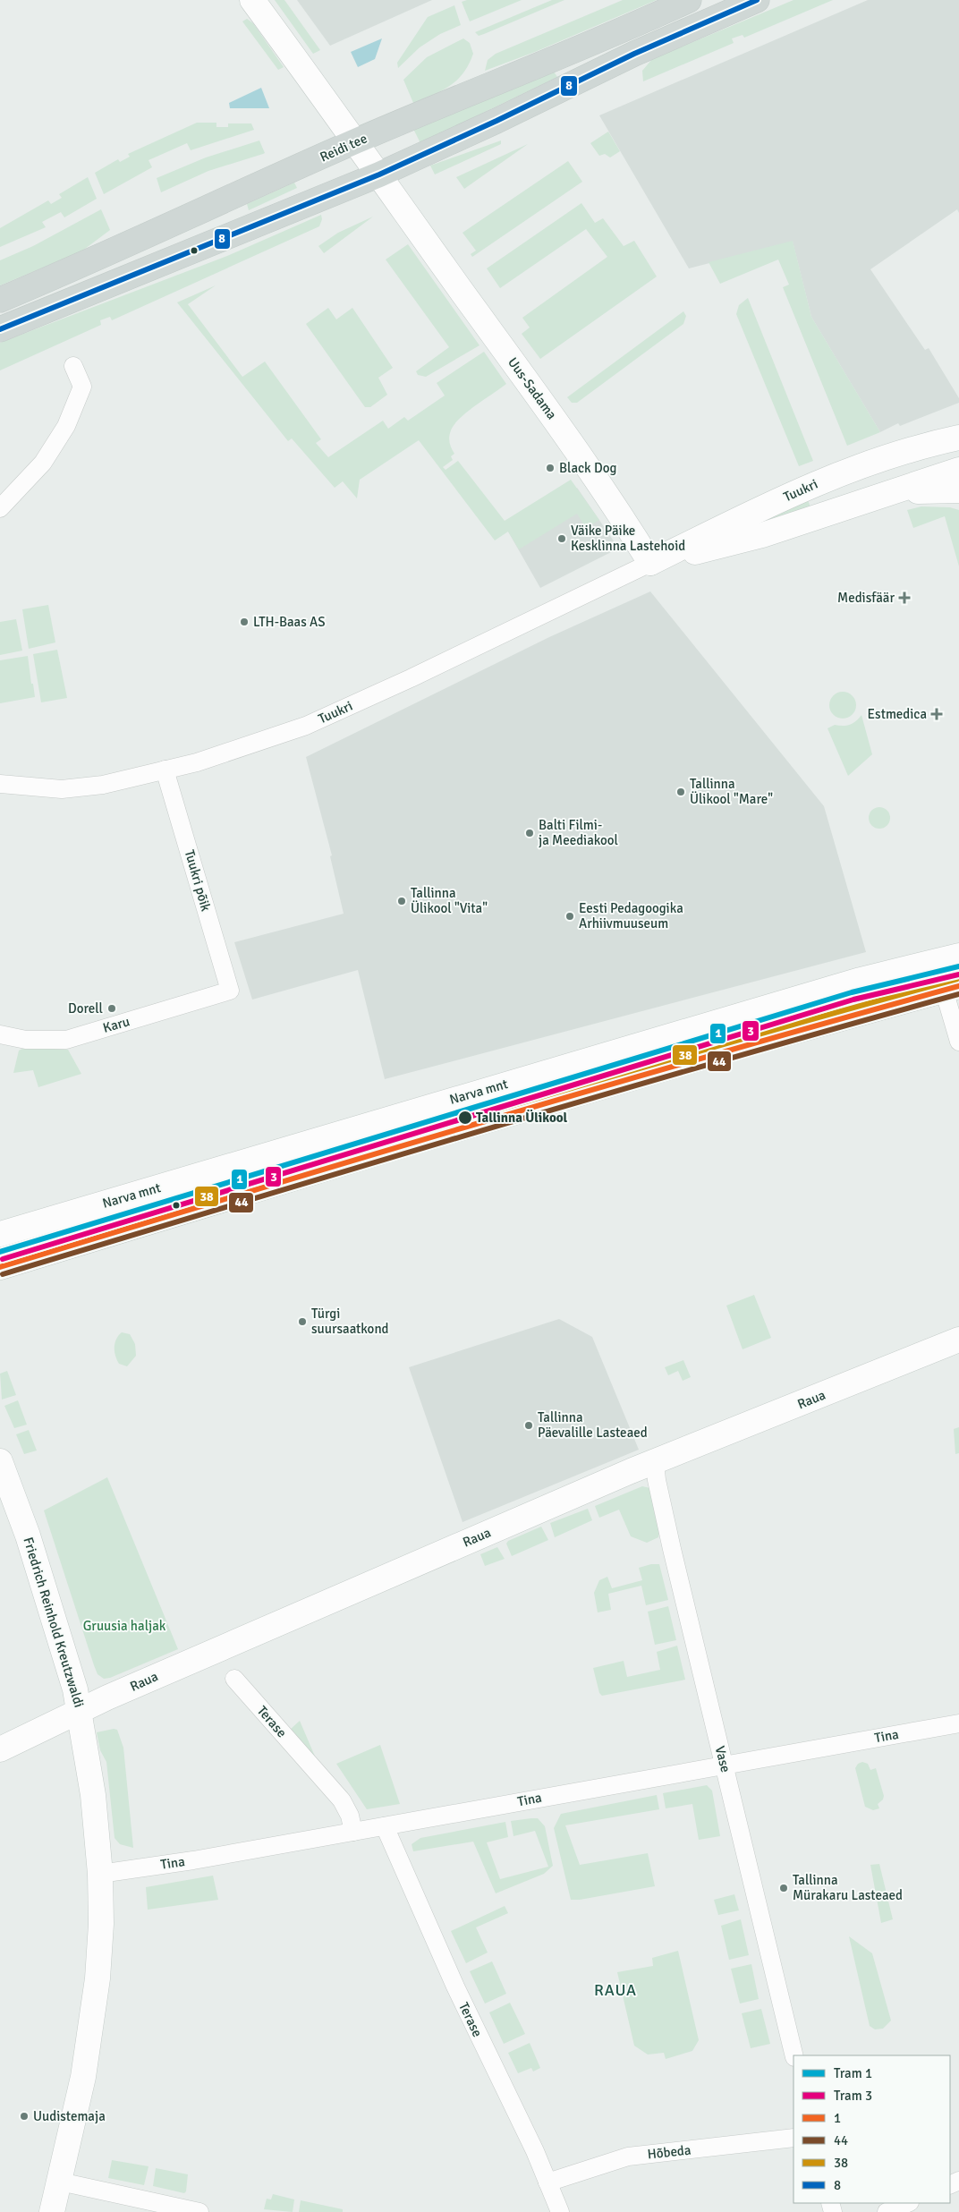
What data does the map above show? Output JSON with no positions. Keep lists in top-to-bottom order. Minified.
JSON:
{"streets":{"main road":["Reidi tee"],"street":["Uus-Sadama","Tuukri","Tuukri põik","Karu","Narva mnt","Raua","Friedrich Reinhold Kreutzwaldi","Terase","Tina","Vase","Hõbeda"]},"crossings":[["Reidi tee","Uus-Sadama"],["Uus-Sadama","Tuukri"],["Tuukri","Tuukri põik"],["Tuukri põik","Karu"],["Raua","Friedrich Reinhold Kreutzwaldi"],["Raua","Vase"],["Friedrich Reinhold Kreutzwaldi","Tina"],["Terase","Tina"],["Terase","Hõbeda"],["Tina","Vase"]],"districts":["RAUA"],"parks":["Gruusia haljak"],"places":{"other":["Black Dog","Väike Päike Kesklinna Lastehoid","LTH-Baas AS","Tallinna Ülikool \"Mare\"","Balti Filmi- ja Meediakool","Tallinna Ülikool \"Vita\"","Eesti Pedagoogika Arhiivmuuseum","Dorell","Tallinna Ülikool","Türgi suursaatkond","Tallinna Päevalille Lasteaed","Tallinna Mürakaru Lasteaed","Uudistemaja"],"health":["Medisfäär","Estmedica"]},"lines":["transit line 8","tram line 1","tram line 3","transit line 38","transit line 1","transit line 44"],"legend":["Tram 1","Tram 3","1","44","38","8"]}
